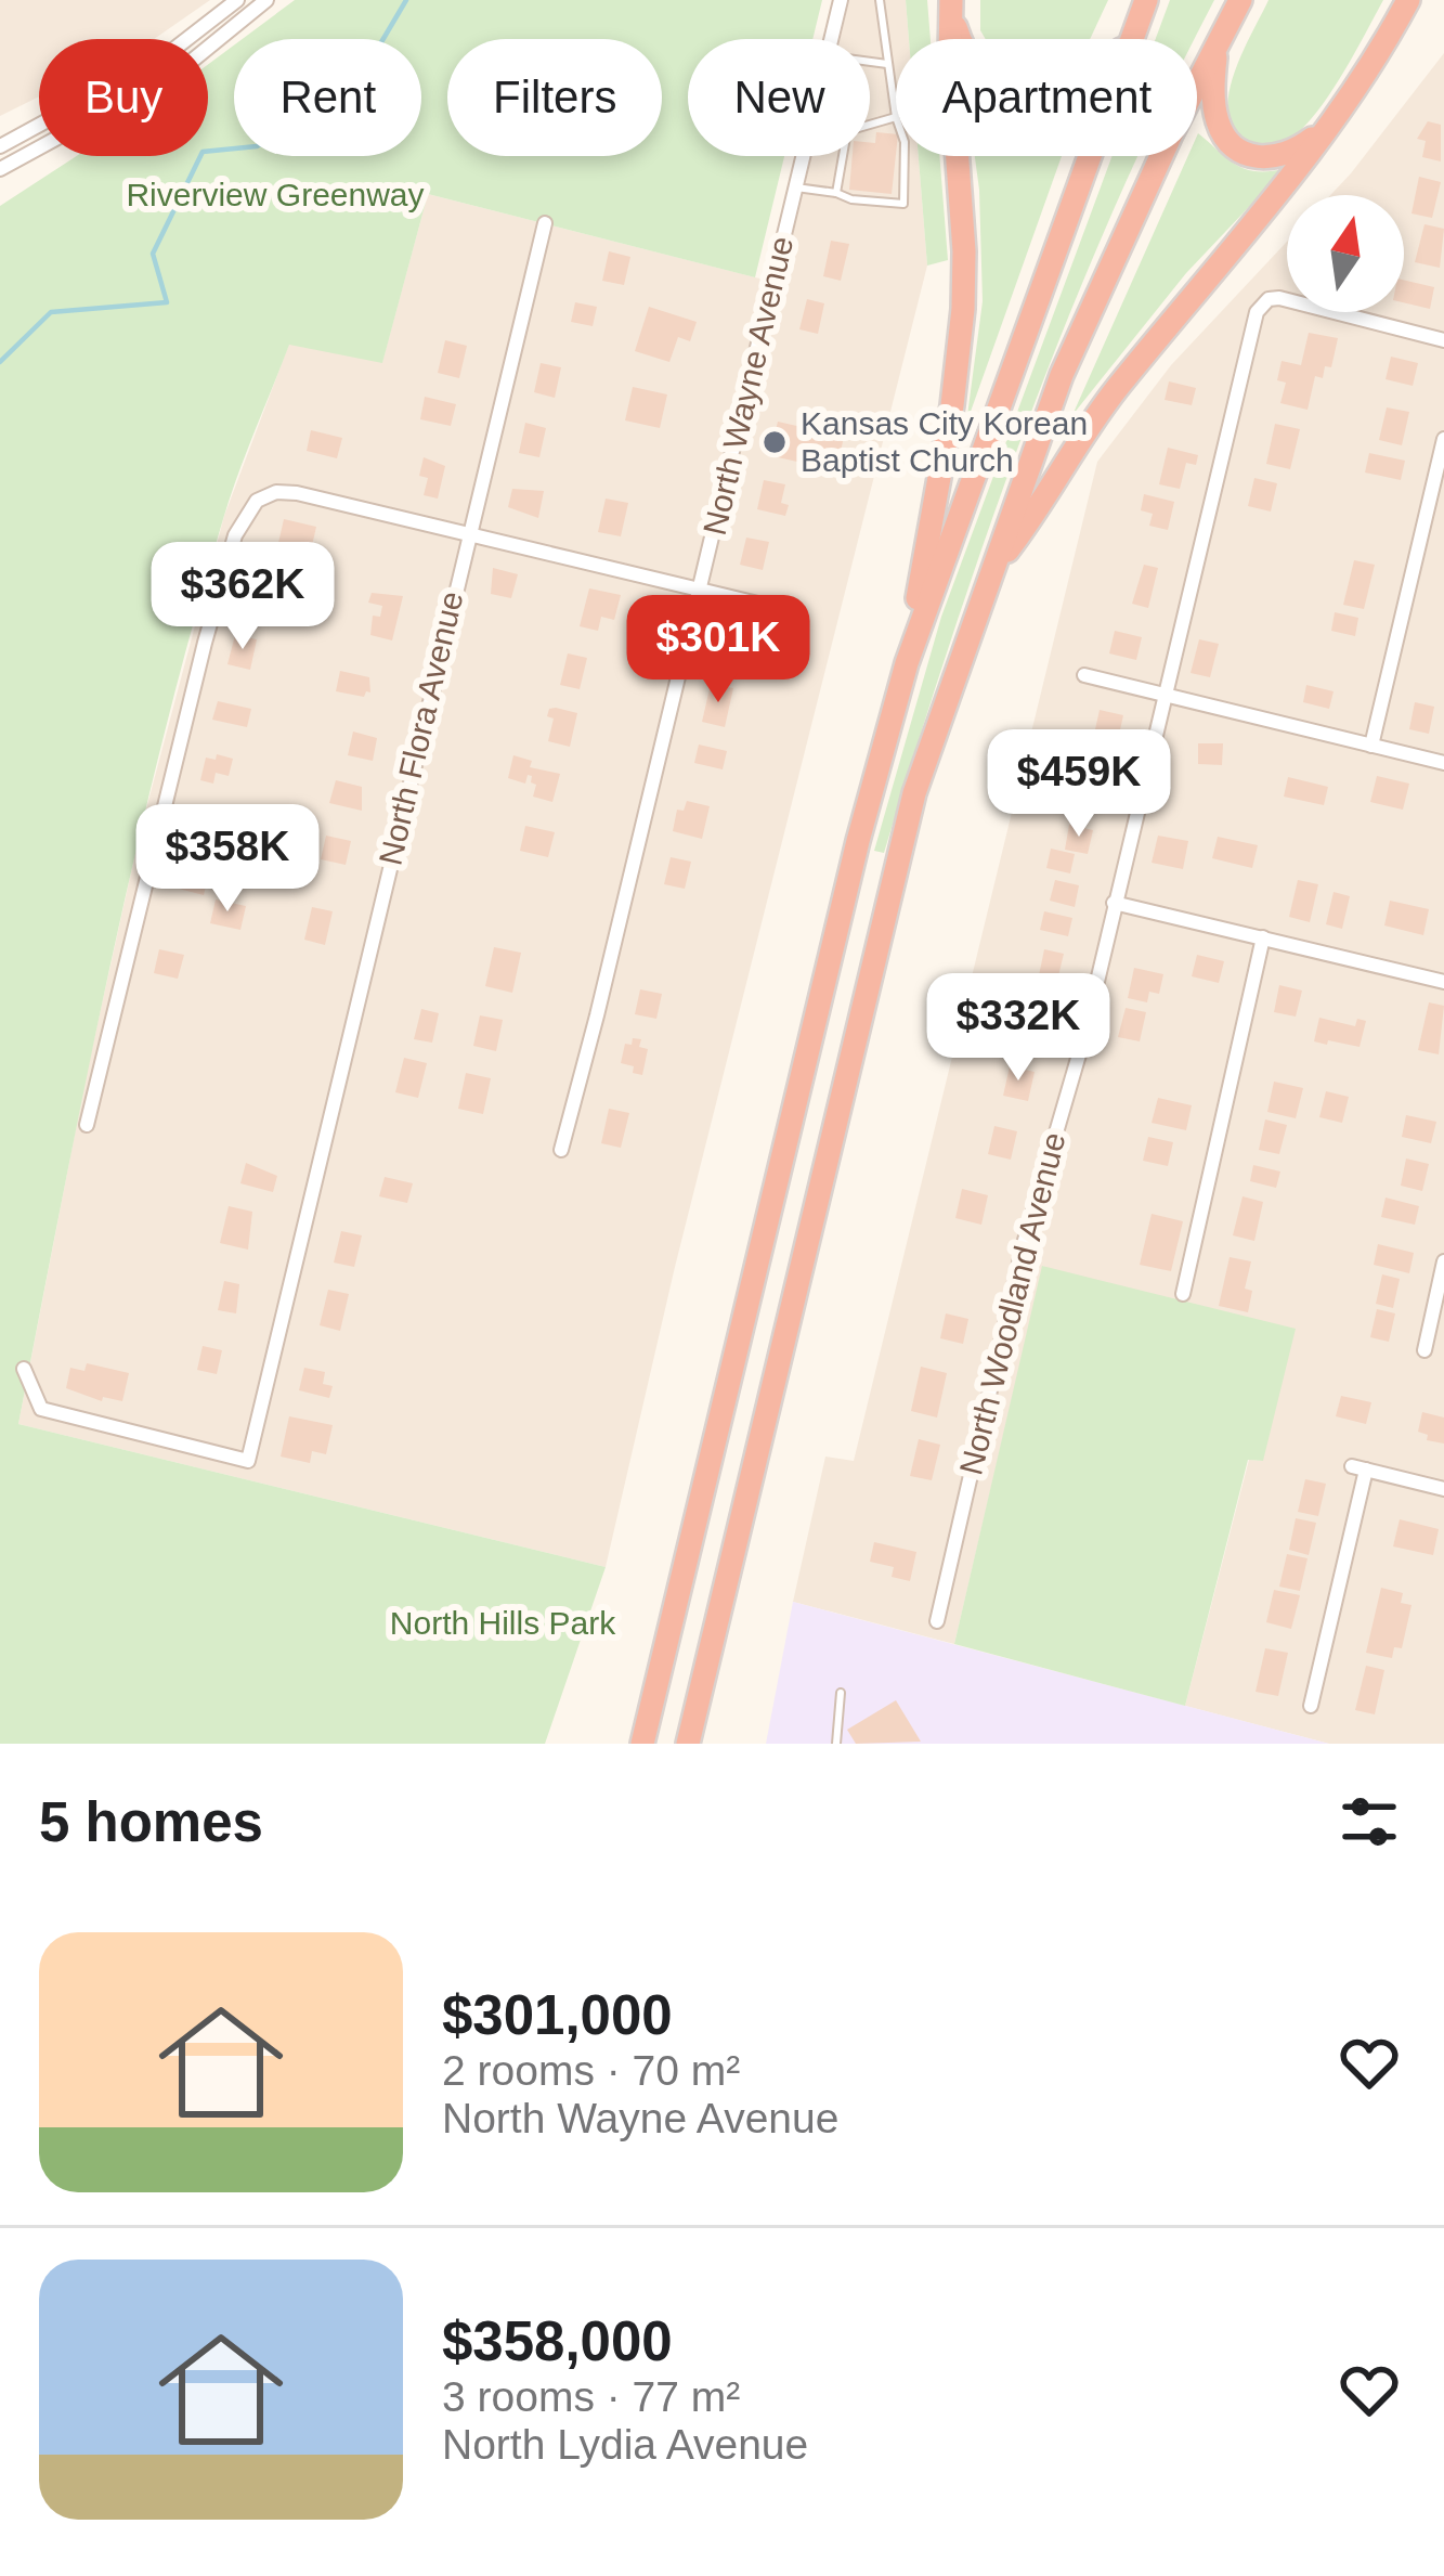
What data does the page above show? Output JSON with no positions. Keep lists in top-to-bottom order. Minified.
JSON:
{"streets":{"street":["North Wayne Avenue","North Flora Avenue","North Woodland Avenue"]},"parks":["Riverview Greenway","North Hills Park"],"places":["Kansas City Korean Baptist Church"],"north":"top","page":{"chip":["Buy","Rent","Filters","New","Apartment"],"price":["$362K","$301K","$459K","$358K","$332K"],"heading":"5 homes","list":[{"name":"$301,000","note":"2 rooms · 70 m² · North Wayne Avenue"},{"name":"$358,000","note":"3 rooms · 77 m² · North Lydia Avenue"}]}}
